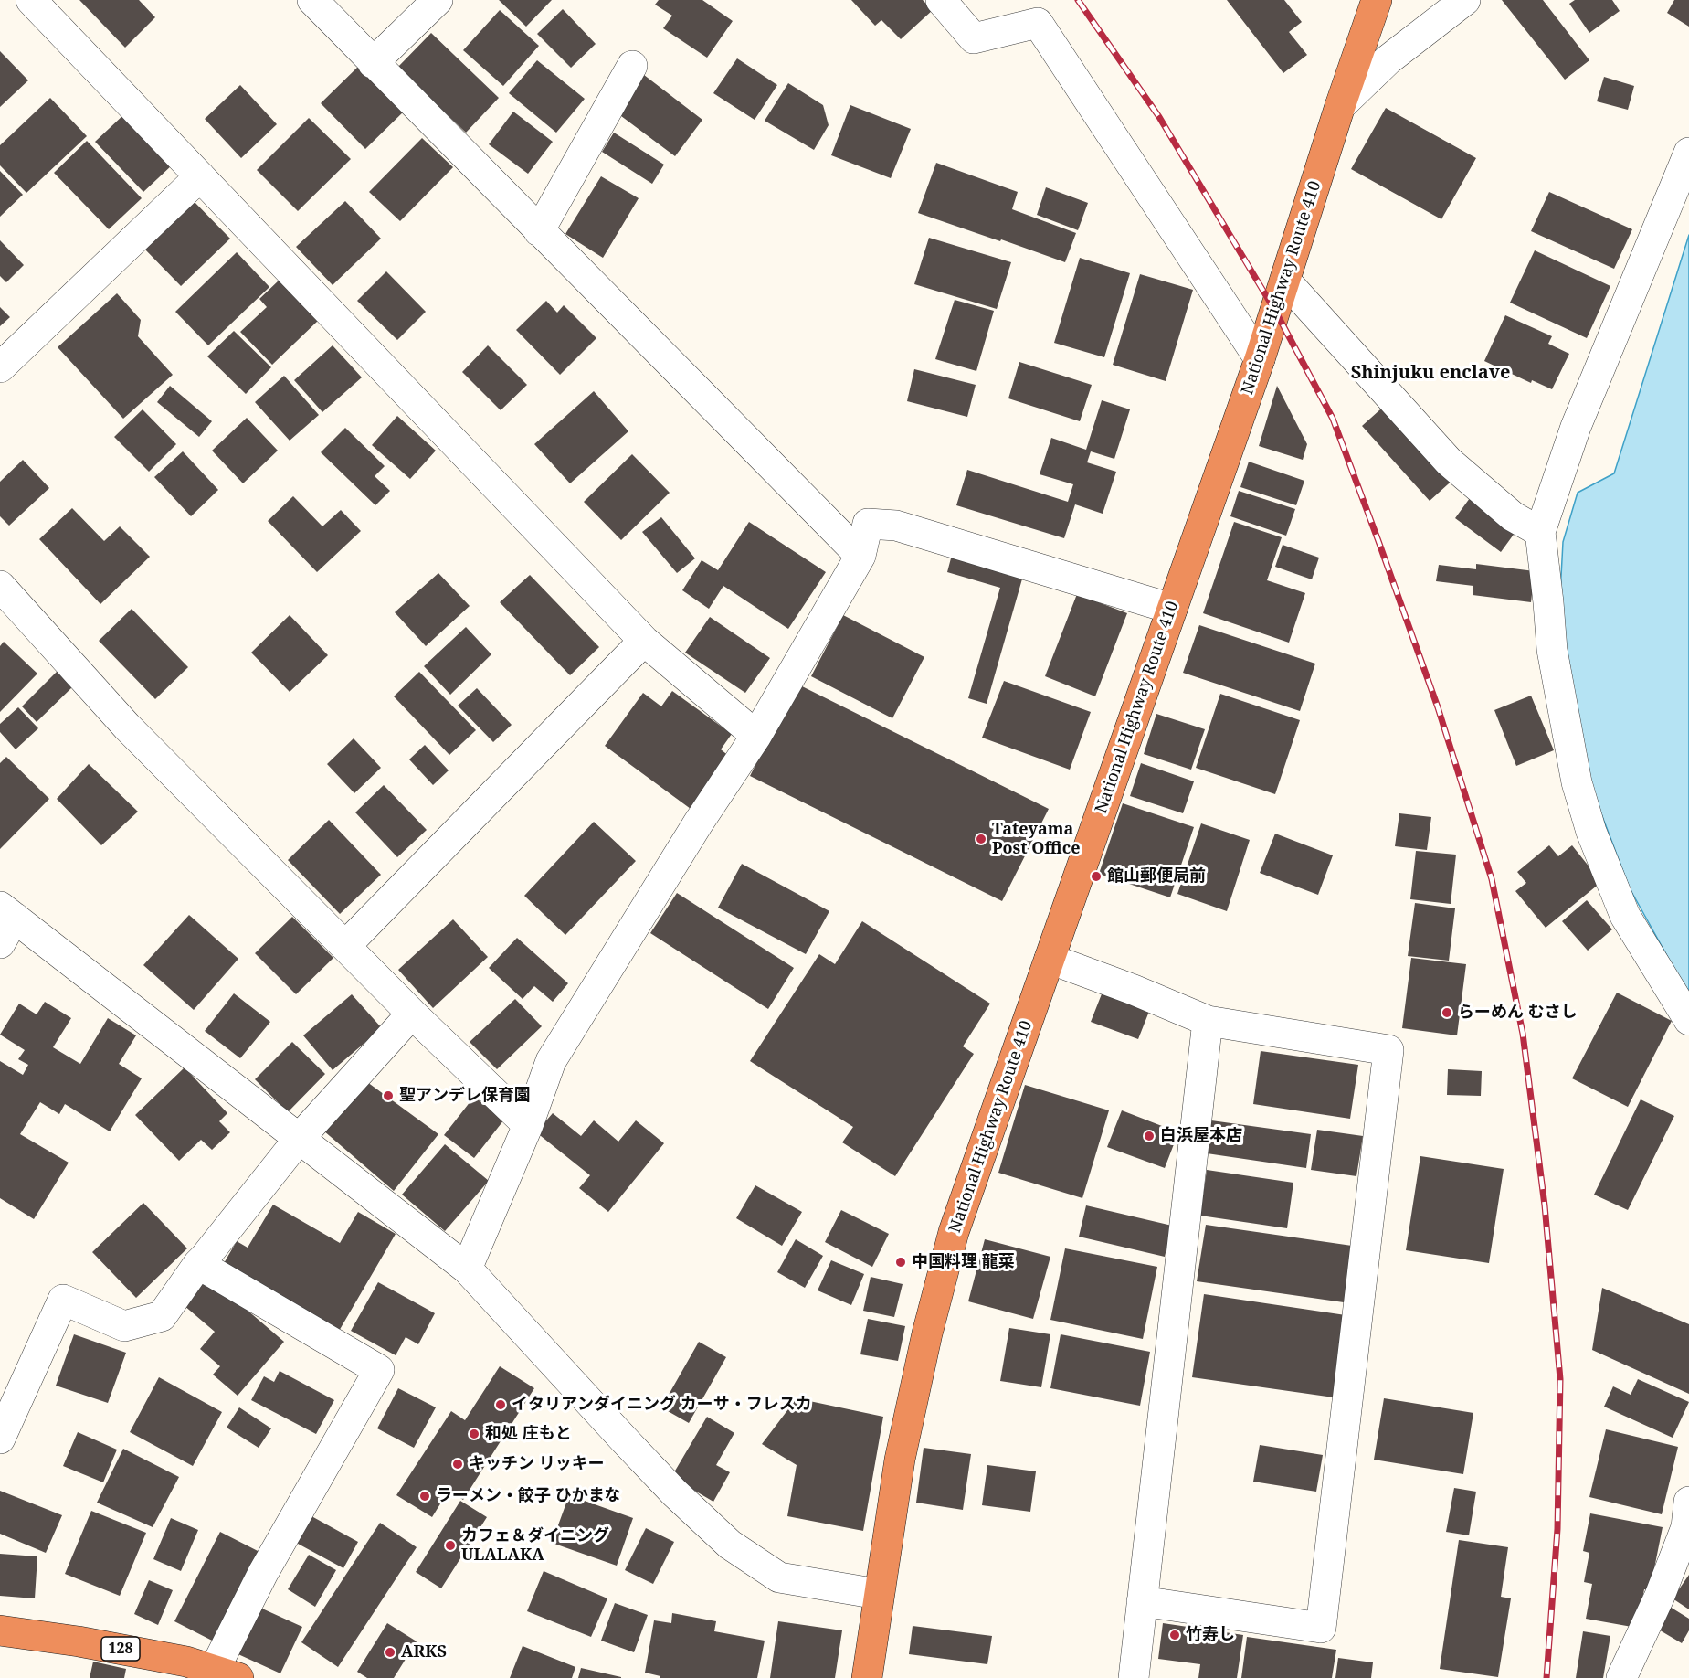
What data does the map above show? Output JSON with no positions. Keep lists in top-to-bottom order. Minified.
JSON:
{"streets":{"highway":["National Highway Route 410","128"]},"districts":["Shinjuku enclave"],"places":["Tateyama Post Office","館山郵便局前","らーめん むさし","聖アンデレ保育園","白浜屋本店","中国料理 龍菜","イタリアンダイニング カーサ・フレスカ","和処 庄もと","キッチン リッキー","ラーメン・餃子 ひかまな","カフェ＆ダイニング ULALAKA","竹寿し","ARKS"]}
